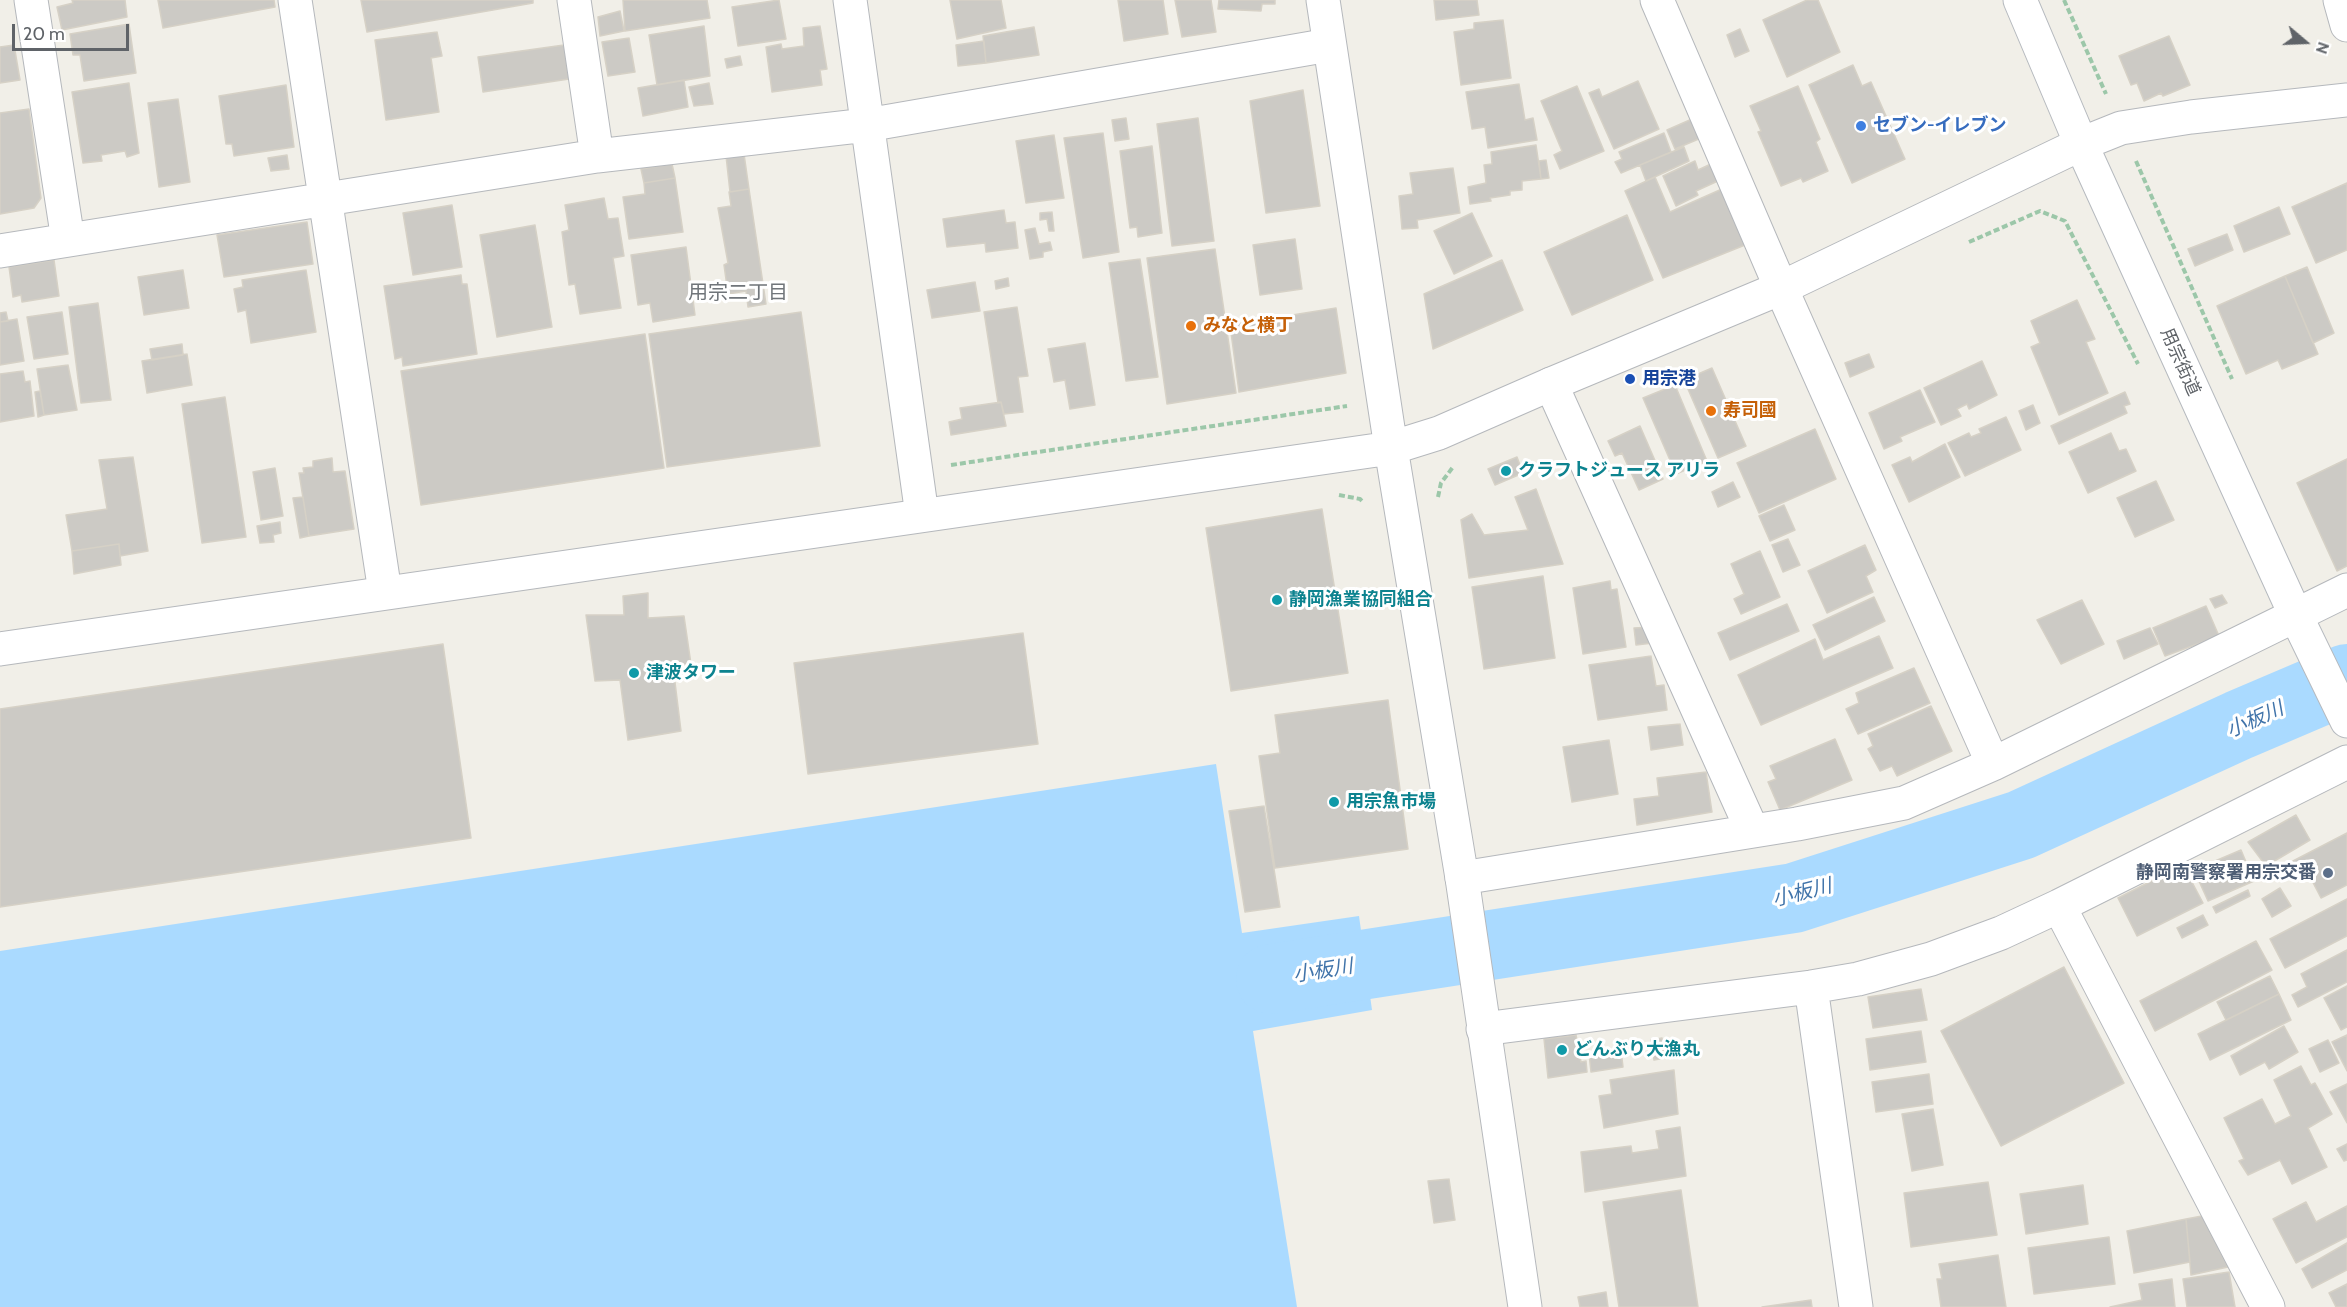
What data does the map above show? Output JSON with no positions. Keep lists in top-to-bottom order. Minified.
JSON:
{"streets":{"street":["用宗街道"]},"districts":["用宗二丁目"],"water":["小板川"],"places":["セブン-イレブン","みなと横丁","用宗港","寿司國","クラフトジュース アリラ","静岡漁業協同組合","津波タワー","用宗魚市場","静岡南警察署用宗交番","どんぶり大漁丸"],"scale_bar":"20 m","north":"right"}
